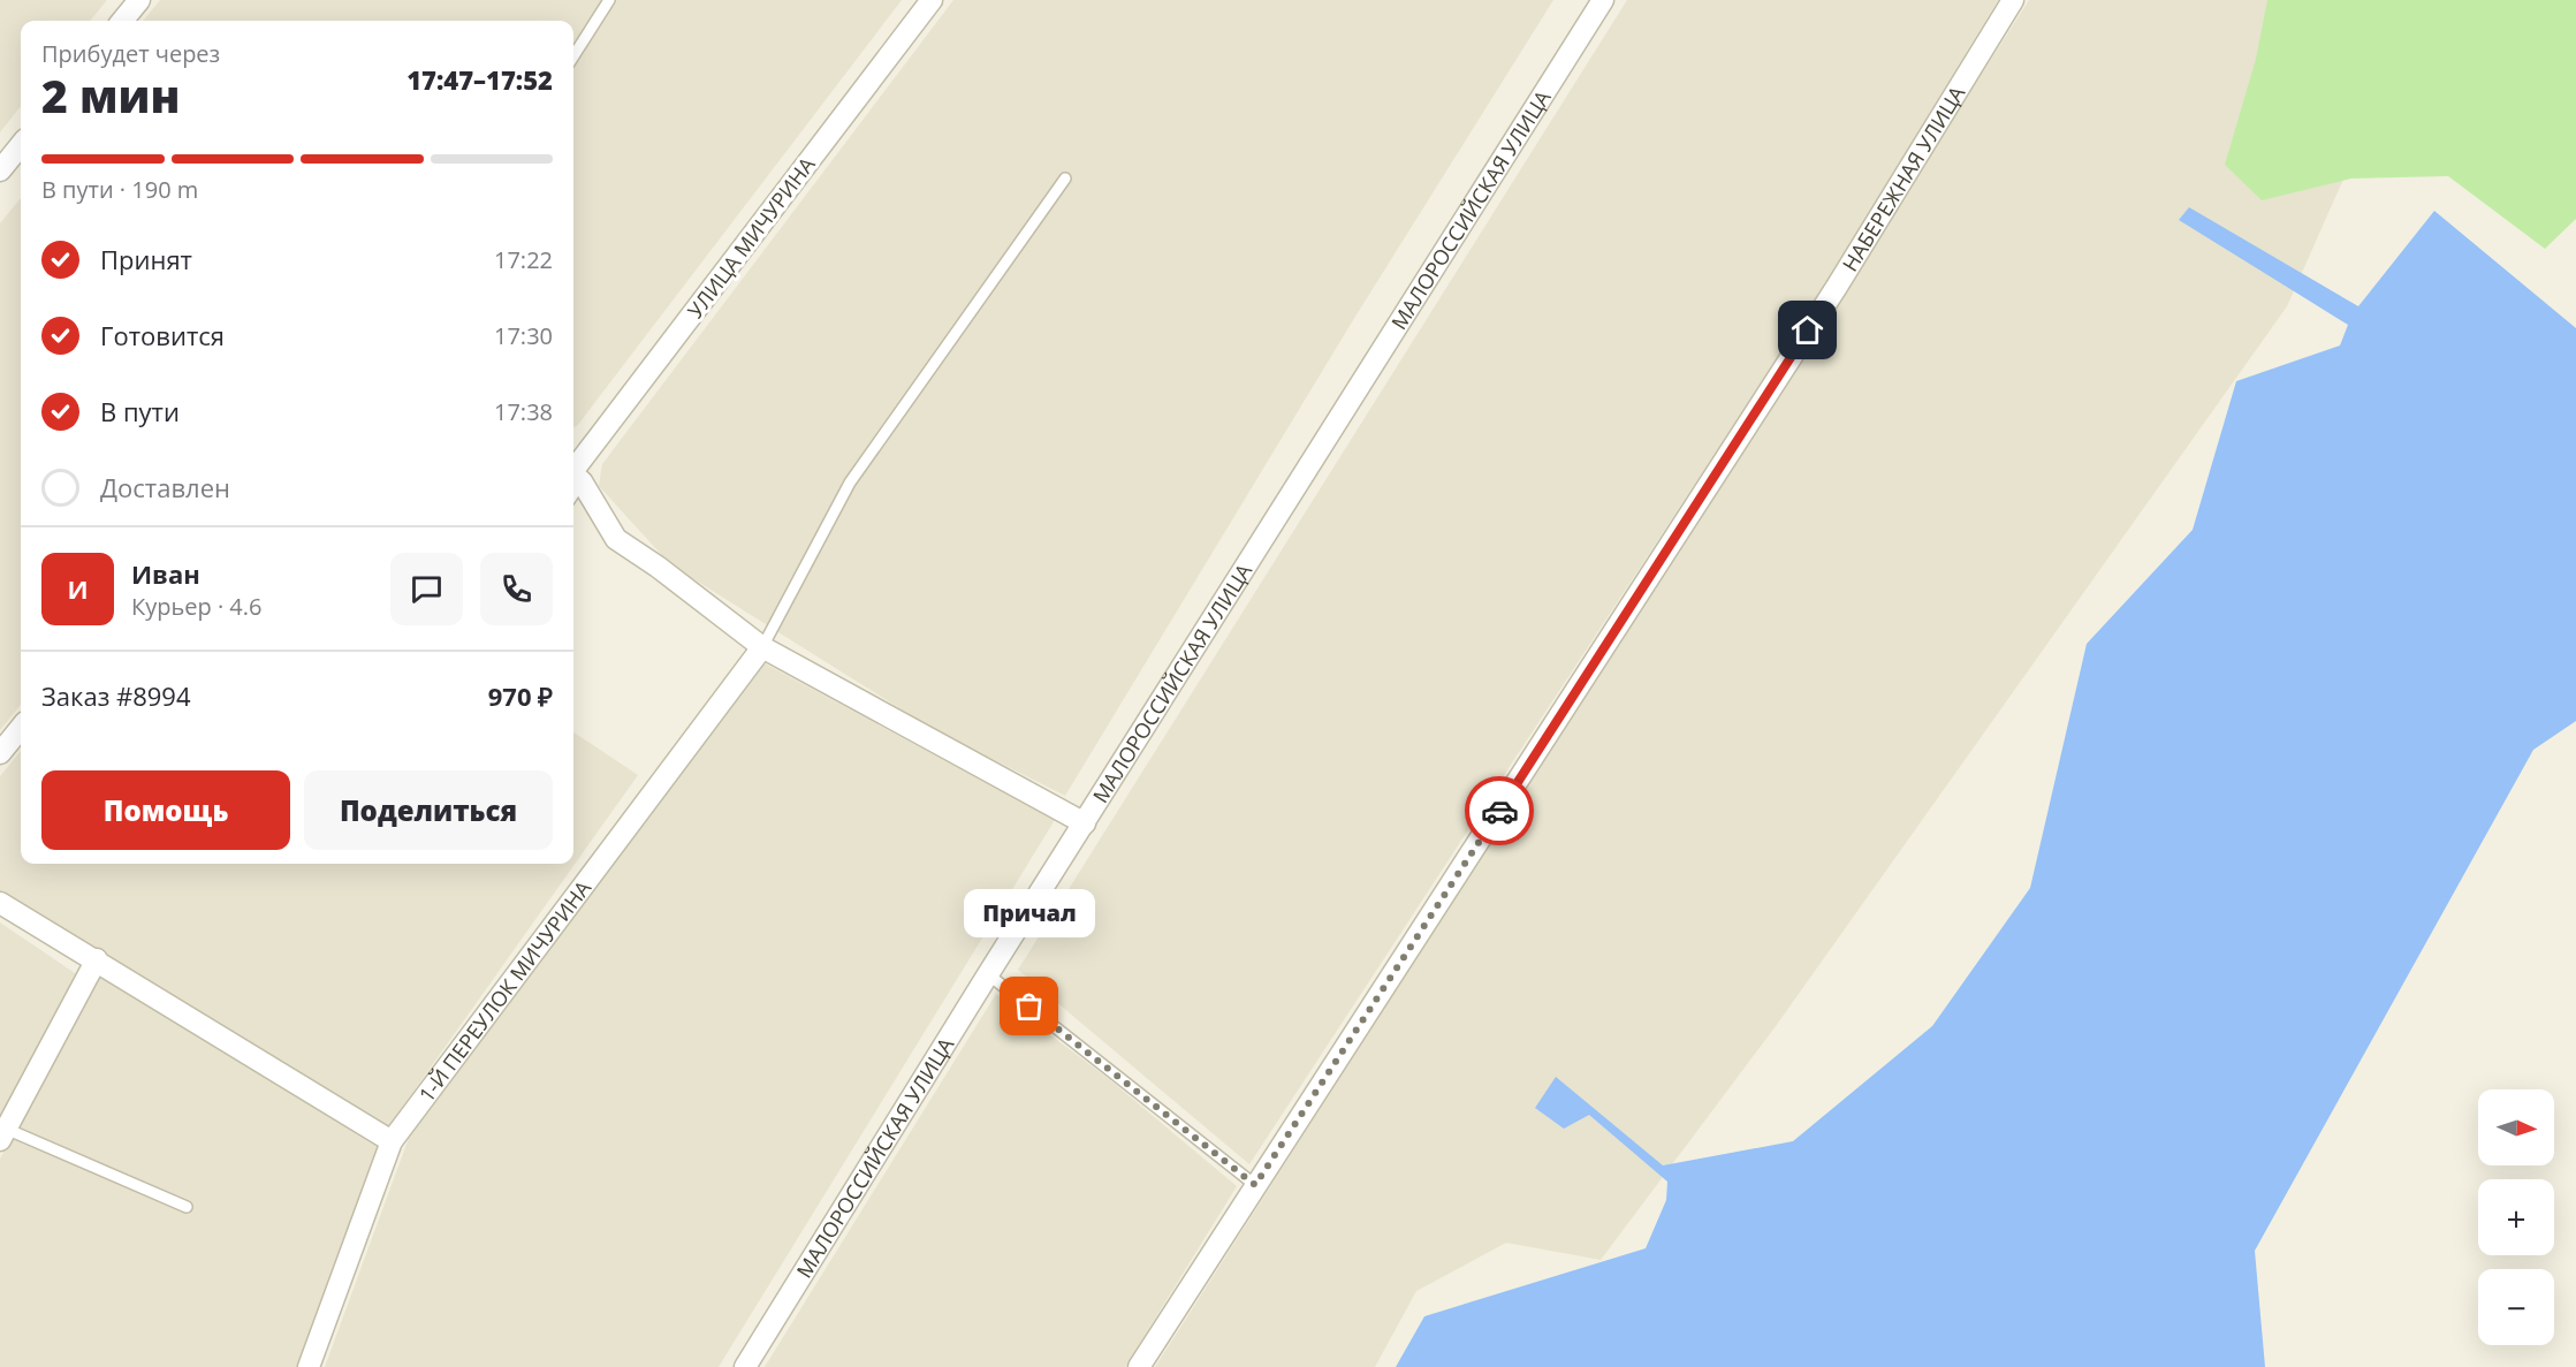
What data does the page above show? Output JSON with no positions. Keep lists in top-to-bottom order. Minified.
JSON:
{"streets":{"street":["НАБЕРЕЖНАЯ УЛИЦА","МАЛОРОССИЙСКАЯ УЛИЦА","УЛИЦА МИЧУРИНА","1-Й ПЕРЕУЛОК МИЧУРИНА"]},"places":["Причал"],"north":"right","page":{"heading":["2 мин","Прибудет через","17:47–17:52"],"panel":["Иван","Курьер · 4.6","Заказ #8994","970 ₽"],"bar":"В пути · 190 m","list":[["Принят","17:22"],["Готовится","17:30"],["В пути","17:38"],"Доставлен"],"round":"И","buttons":["Помощь","Поделиться"],"bubble":"Причал","map_buttons":["+","−"]}}
